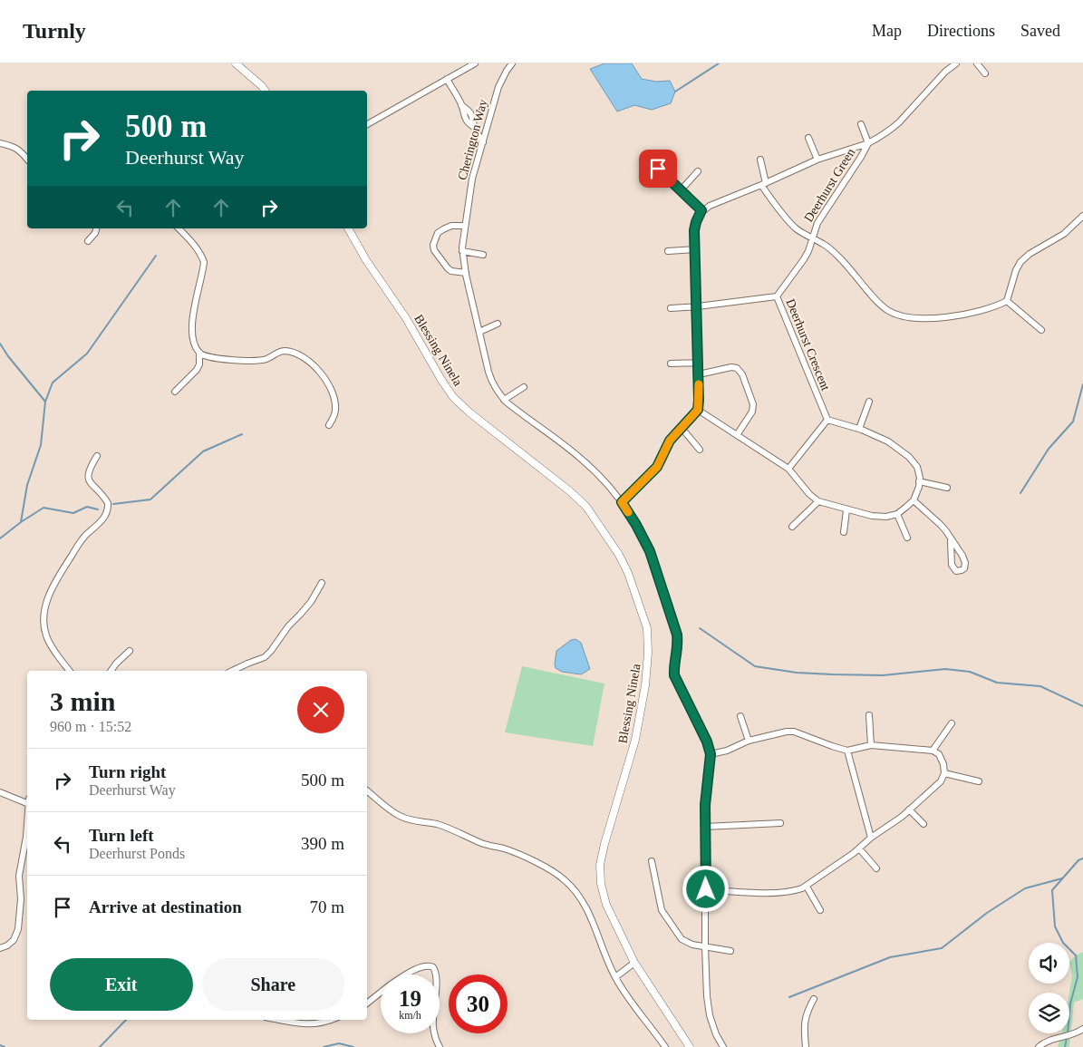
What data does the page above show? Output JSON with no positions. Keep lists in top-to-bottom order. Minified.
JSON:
{"streets":{"street":["Cherington Way","Deerhurst Green","Deerhurst Crescent","Blessing Ninela"]},"crossings":[["Deerhurst Green","Deerhurst Crescent"]],"page":{"header":"Turnly","nav":["Map","Directions","Saved"],"turn":["500 m","Deerhurst Way"],"heading":["3 min","960 m · 15:52"],"list":[{"name":"Turn right","note":"Deerhurst Way","value":"500 m"},{"name":"Turn left","note":"Deerhurst Ponds","value":"390 m"},{"name":"Arrive at destination","value":"70 m"}],"buttons":["Exit","Share"],"speed":"19 km/h","limit":"30"}}
